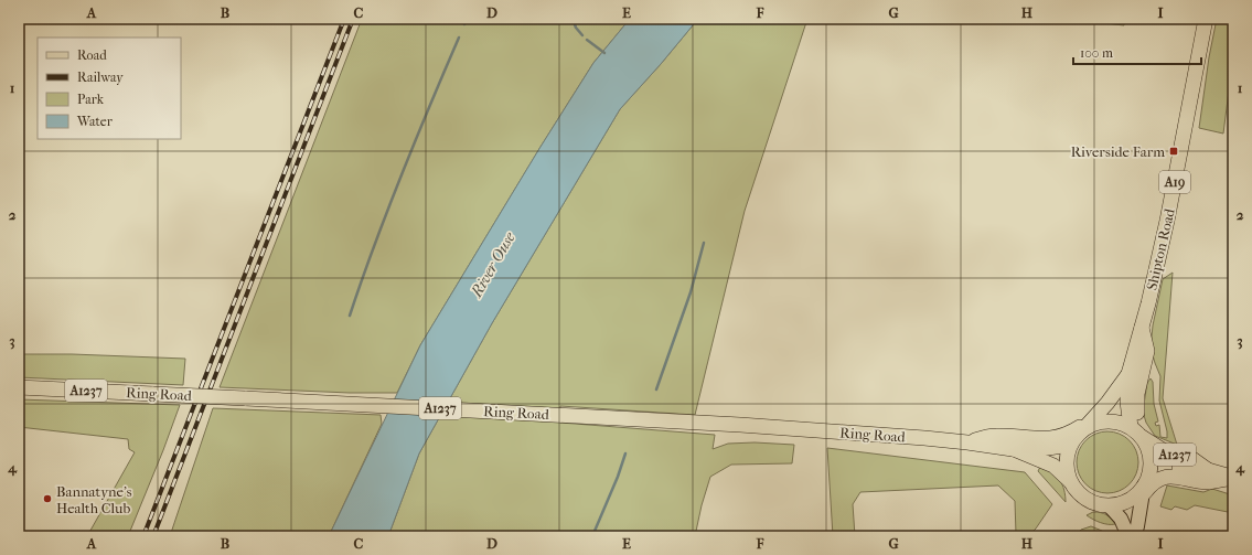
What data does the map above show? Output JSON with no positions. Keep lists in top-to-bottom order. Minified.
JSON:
{"streets":{"highway":["A19","Shipton Road","A1237","Ring Road"]},"crossings":[["Shipton Road","A1237"],["Shipton Road","Ring Road"],["A1237","Ring Road"]],"water":["River Ouse"],"places":{"transit":["Riverside Farm"],"other":["Bannatyne's Health Club"]},"legend":["Road","Railway","Park","Water"],"scale_bar":"100 m","grid":{"columns":["A","B","C","D","E","F","G","H","I"],"rows":["1","2","3","4"]}}
